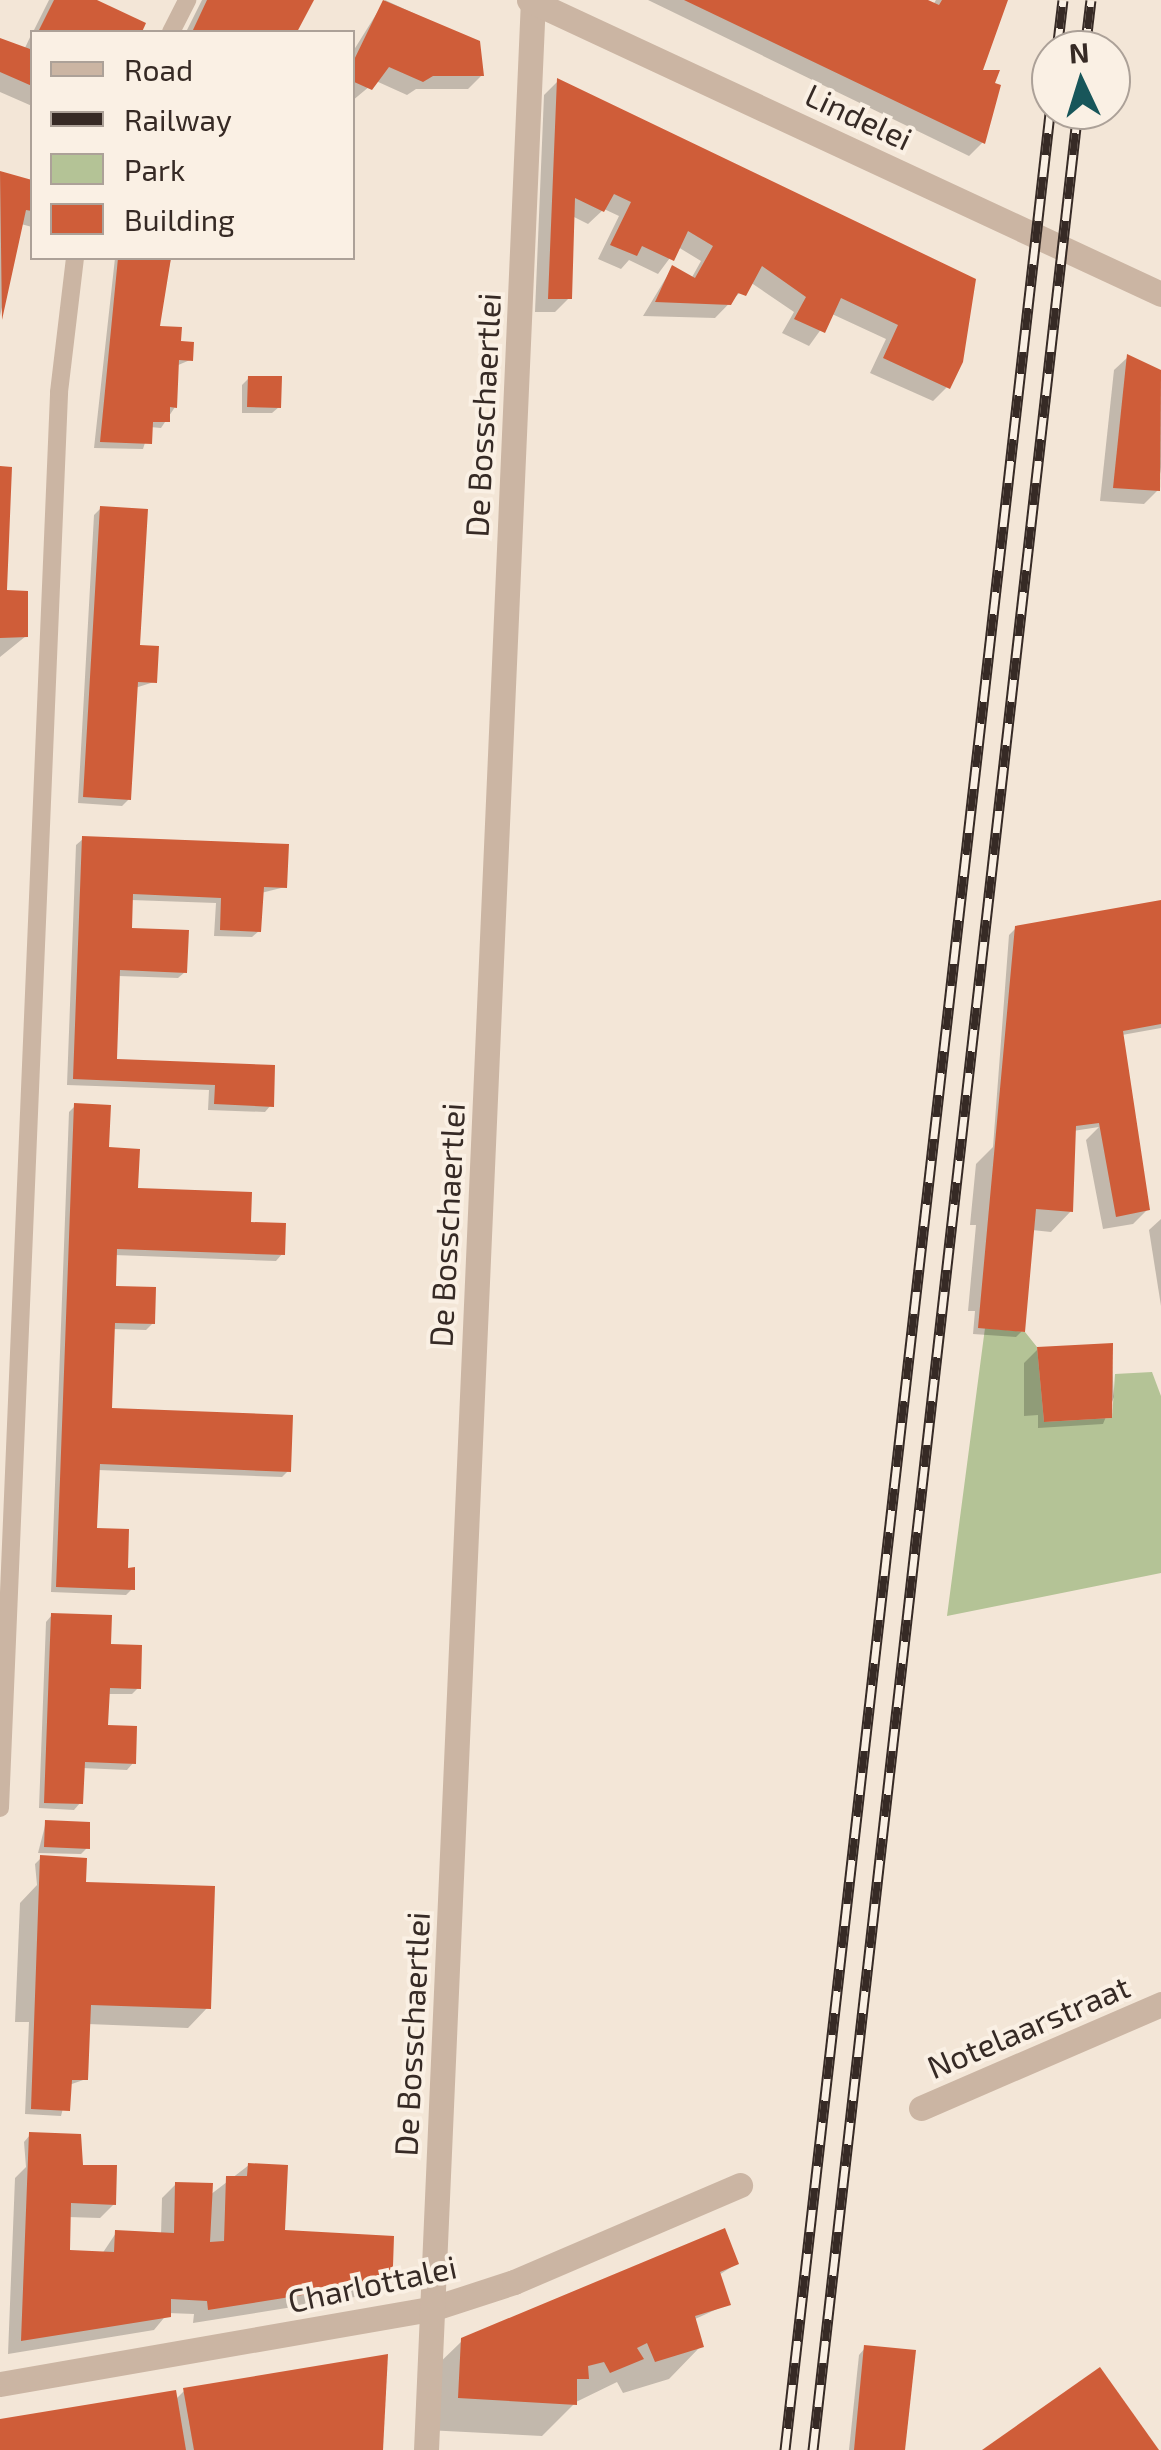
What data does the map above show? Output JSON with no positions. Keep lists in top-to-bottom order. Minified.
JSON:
{"streets":{"street":["Lindelei","De Bosschaertlei","Notelaarstraat","Charlottalei"]},"crossings":[["Lindelei","De Bosschaertlei"],["De Bosschaertlei","Charlottalei"]],"legend":["Road","Railway","Park","Building"],"north":"top"}
